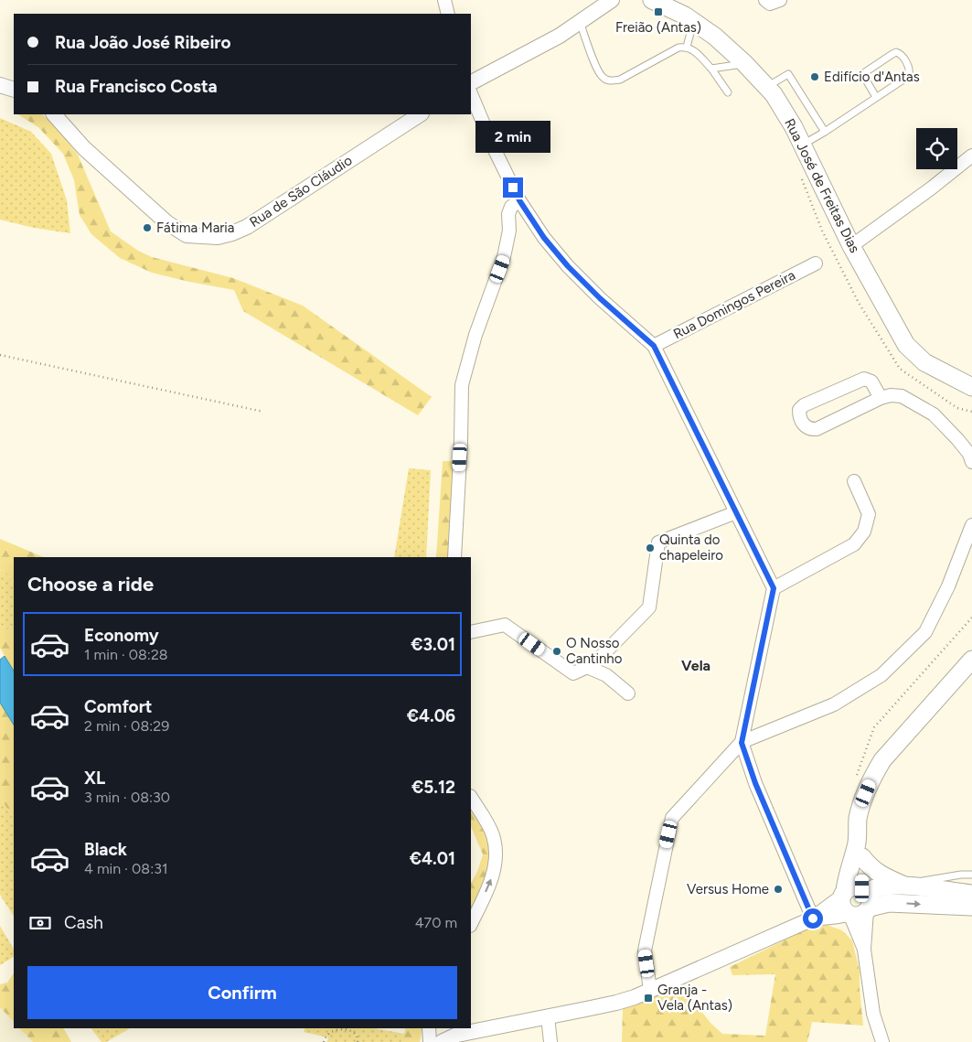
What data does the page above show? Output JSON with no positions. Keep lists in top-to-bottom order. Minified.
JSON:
{"streets":{"main road":["Rua José de Freitas Dias"],"street":["Rua de São Cláudio","Rua Domingos Pereira"]},"districts":["Vela"],"places":{"transit":["Freião (Antas)","Granja - Vela (Antas)"],"other":["Edifício d'Antas","Fátima Maria","Quinta do chapeleiro","O Nosso Cantinho","Versus Home"]},"page":{"banner":["Rua João José Ribeiro","Rua Francisco Costa"],"bubble":"2 min","heading":"Choose a ride","list":[{"name":"Economy","note":"1 min · 08:28","value":"€3.01"},{"name":"Comfort","note":"2 min · 08:29","value":"€4.06"},{"name":"XL","note":"3 min · 08:30","value":"€5.12"},{"name":"Black","note":"4 min · 08:31","value":"€4.01"}],"pay":["Cash","470 m"],"buttons":"Confirm"}}
